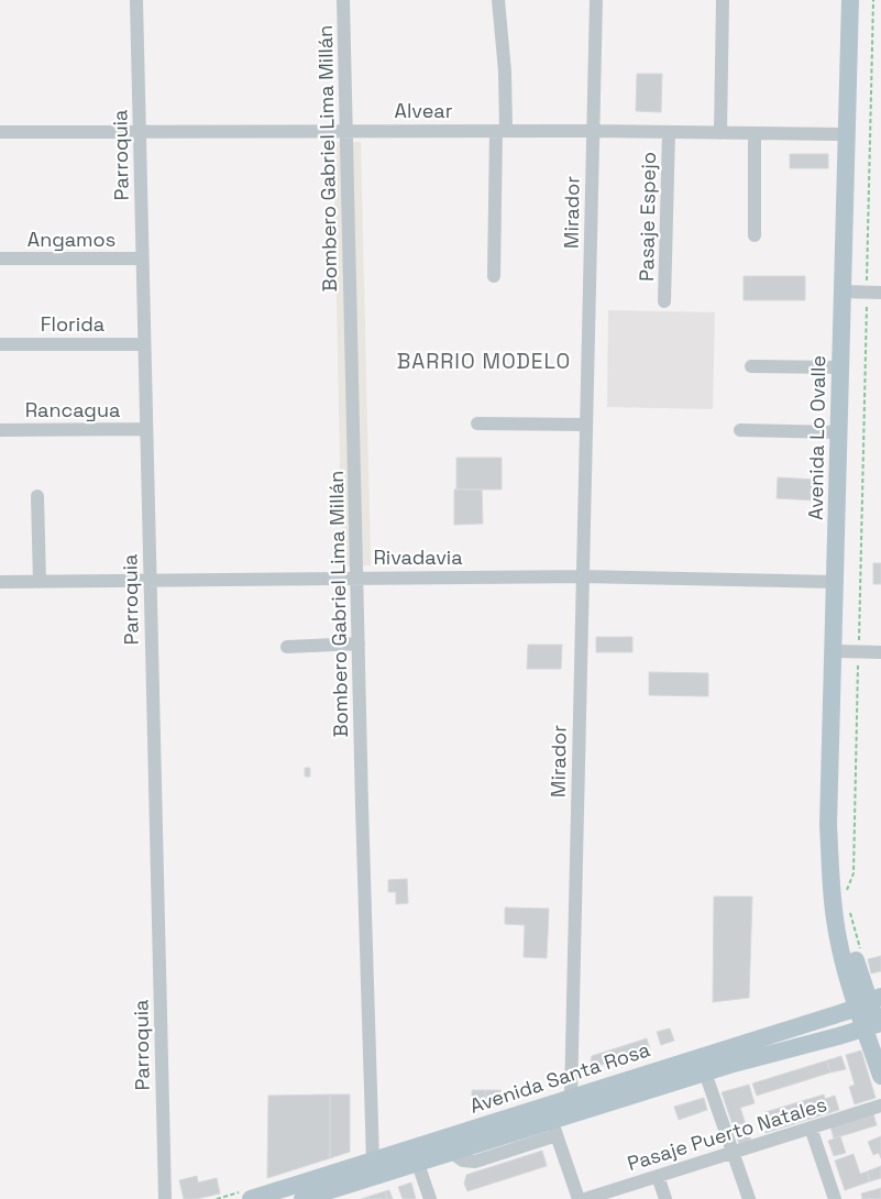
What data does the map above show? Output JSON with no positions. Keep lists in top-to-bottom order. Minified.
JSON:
{"streets":{"main road":["Avenida Lo Ovalle","Avenida Santa Rosa"],"street":["Alvear","Parroquia","Bombero Gabriel Lima Millán","Mirador","Pasaje Espejo","Angamos","Florida","Rancagua","Rivadavia","Pasaje Puerto Natales"]},"crossings":[["Alvear","Parroquia"],["Alvear","Bombero Gabriel Lima Millán"],["Alvear","Mirador"],["Alvear","Pasaje Espejo"],["Alvear","Avenida Lo Ovalle"],["Parroquia","Angamos"],["Parroquia","Florida"],["Parroquia","Rancagua"],["Parroquia","Rivadavia"],["Bombero Gabriel Lima Millán","Rivadavia"],["Bombero Gabriel Lima Millán","Avenida Santa Rosa"],["Mirador","Rivadavia"],["Mirador","Avenida Santa Rosa"],["Avenida Lo Ovalle","Rivadavia"],["Avenida Lo Ovalle","Avenida Santa Rosa"]],"districts":["BARRIO MODELO"]}
